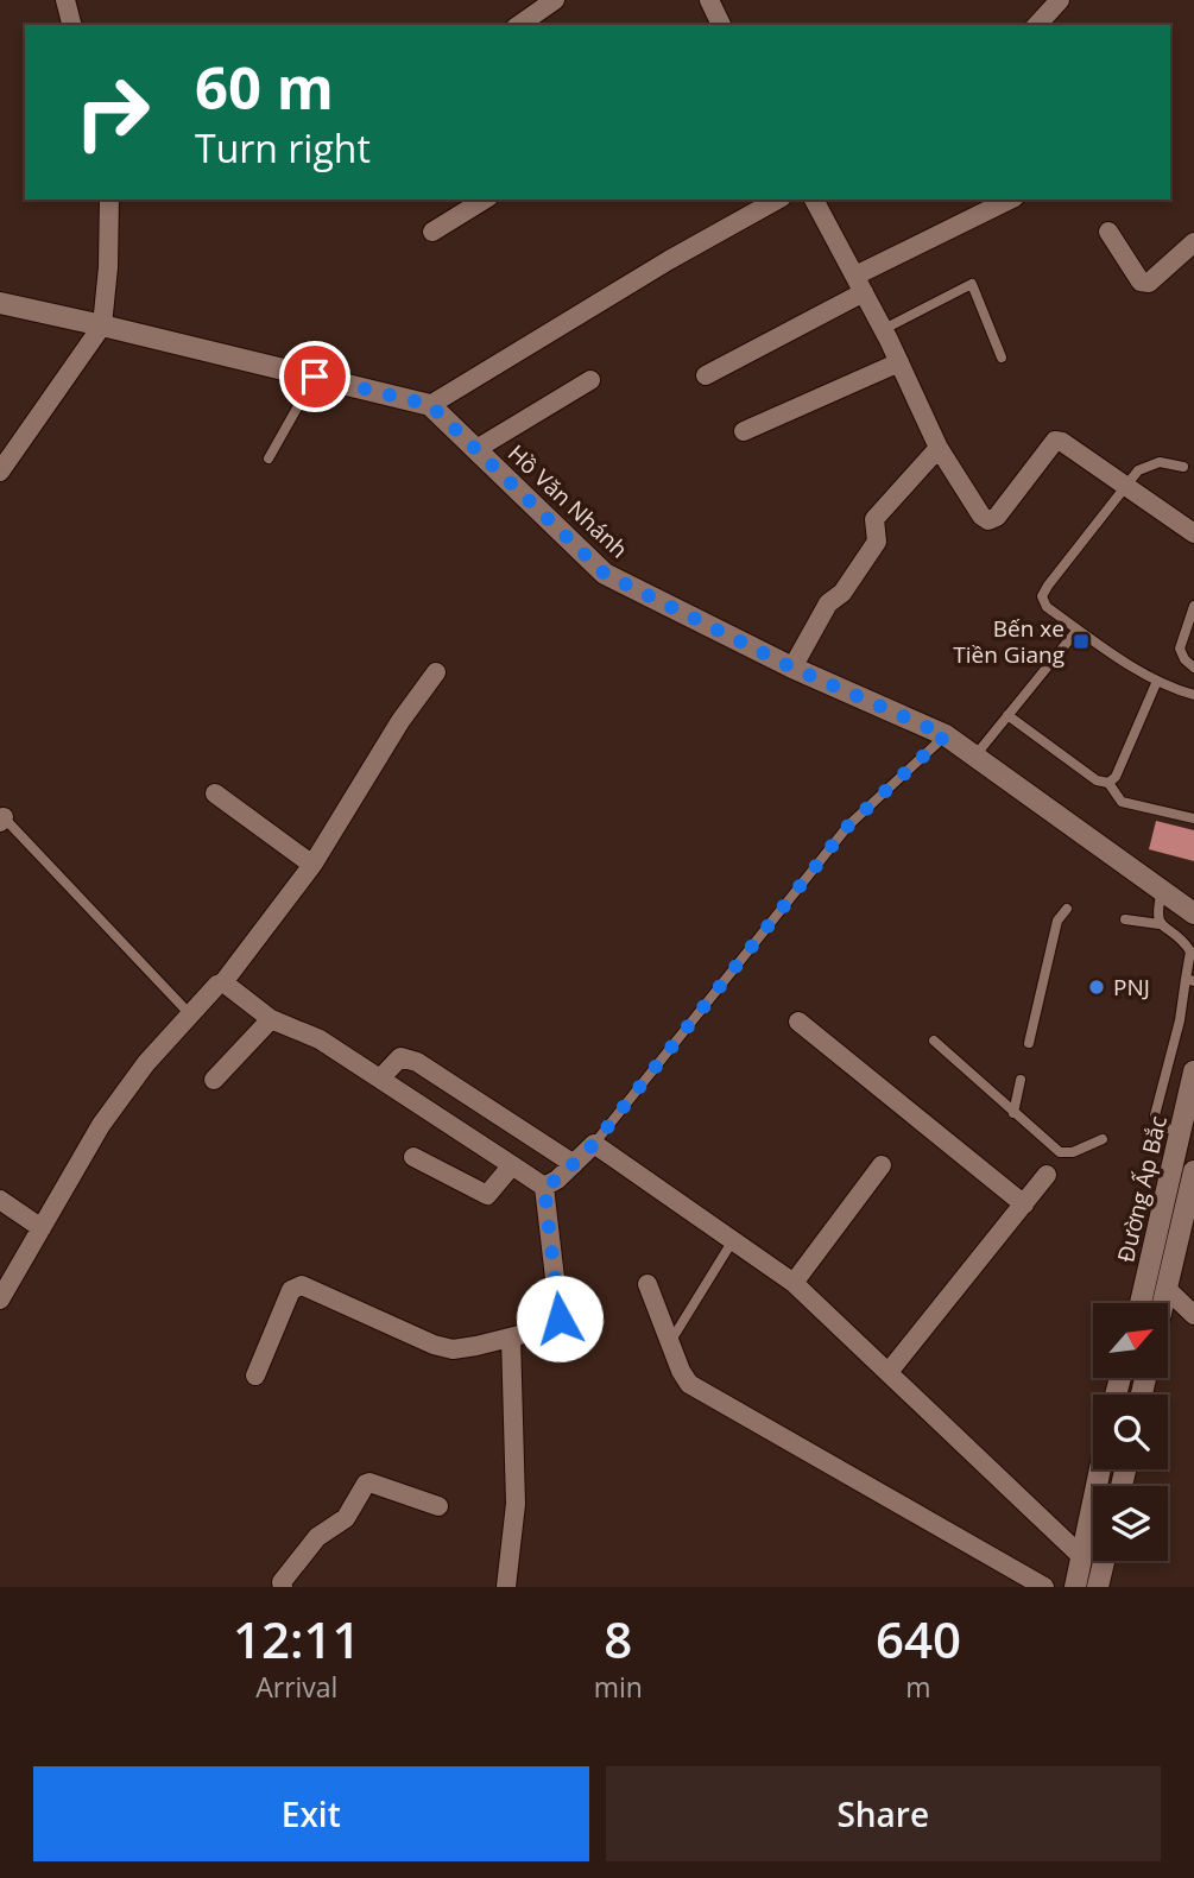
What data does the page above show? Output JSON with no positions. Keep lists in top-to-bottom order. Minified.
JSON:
{"streets":{"street":["Hồ Văn Nhánh","Đường Ấp Bắc"]},"places":{"transit":["Bến xe Tiền Giang"],"other":["PNJ"]},"north":"top right","page":{"turn":["60 m","Turn right"],"eta":["12:11","Arrival","8","min","640","m"],"buttons":["Exit","Share"]}}
